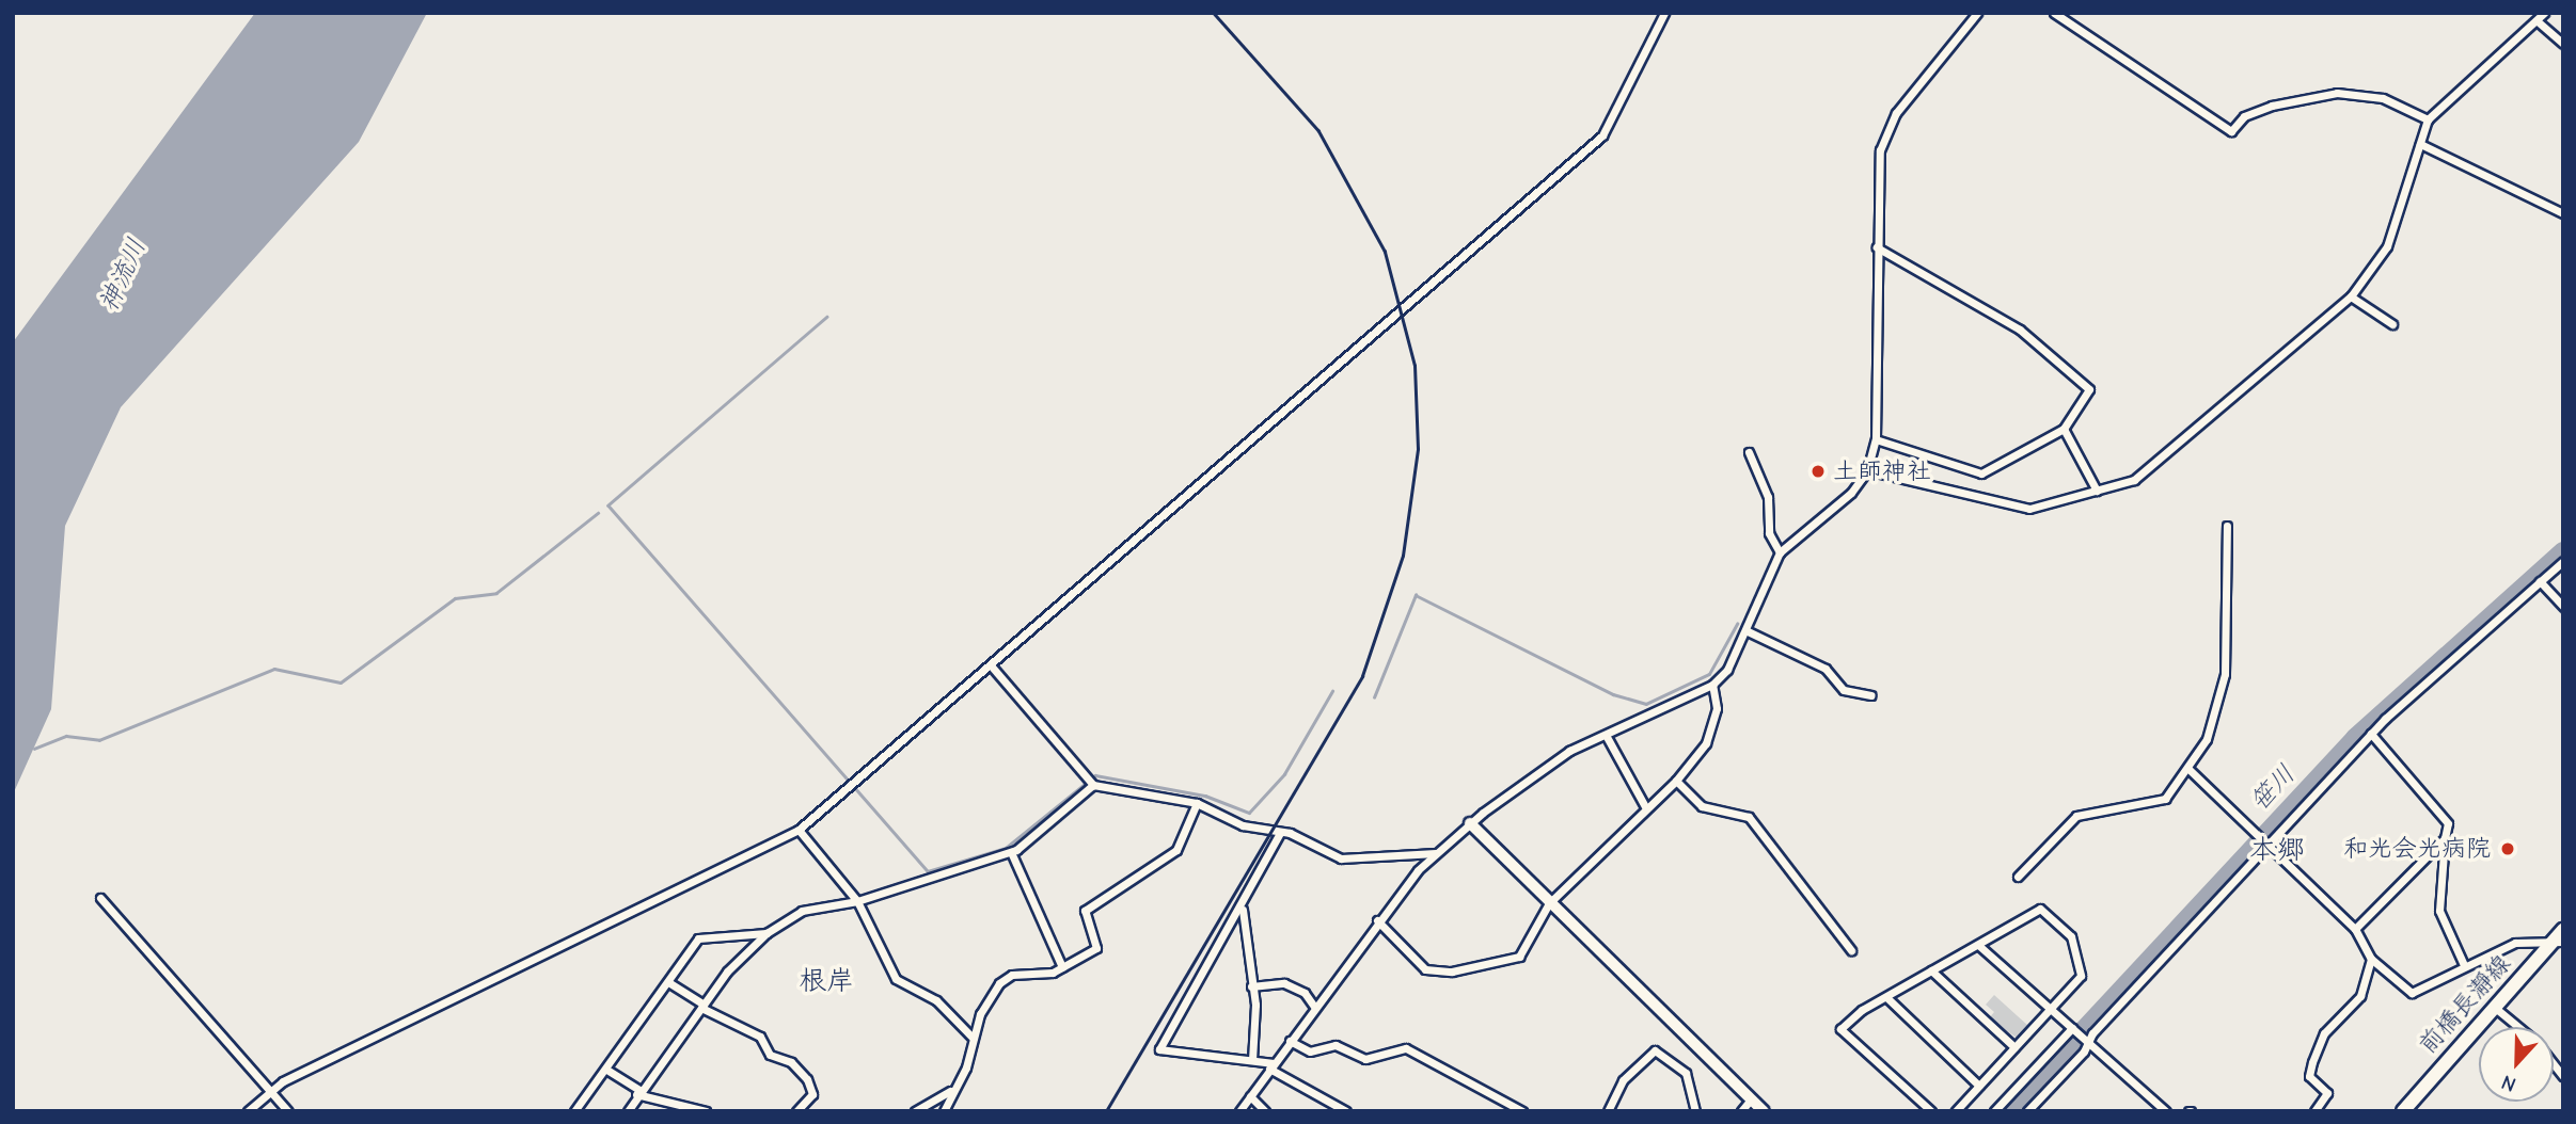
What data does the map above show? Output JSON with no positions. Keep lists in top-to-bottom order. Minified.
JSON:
{"streets":{"main road":["前橋長瀞線"]},"districts":["本郷","根岸"],"water":["神流川","笹川"],"places":["土師神社","和光会光病院"],"north":"bottom"}
